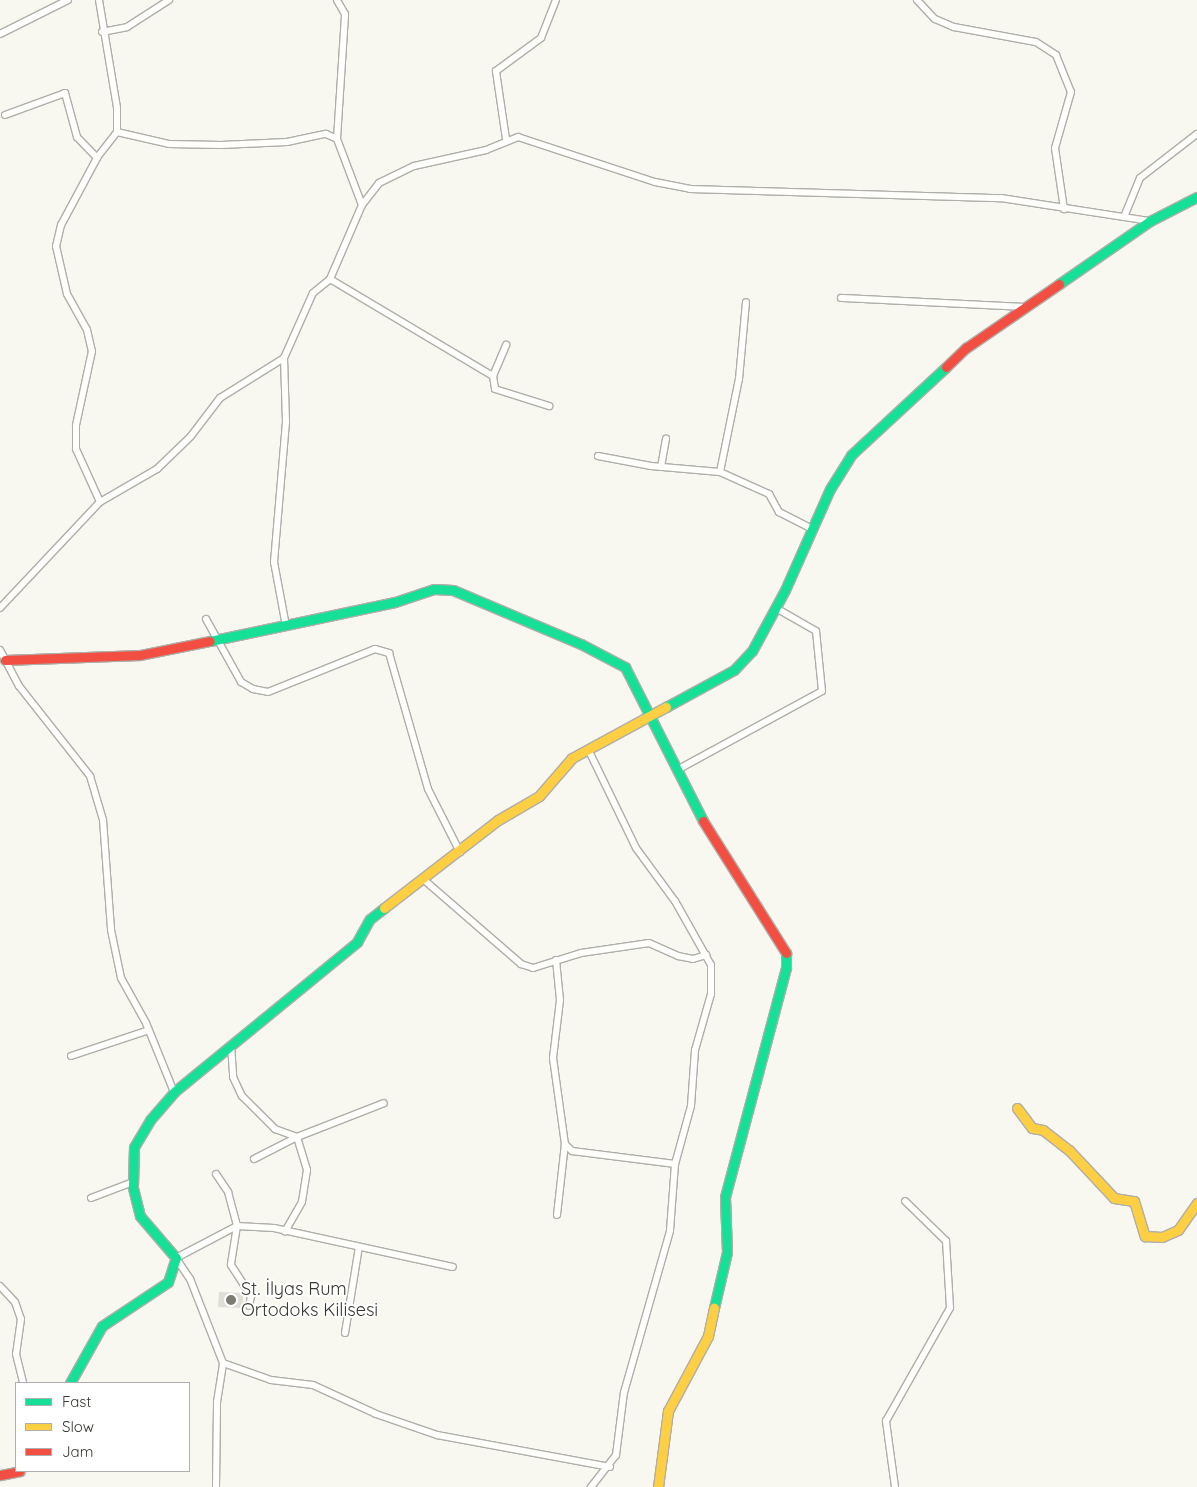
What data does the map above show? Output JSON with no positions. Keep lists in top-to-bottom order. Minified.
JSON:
{"places":["St. İlyas Rum Ortodoks Kilisesi"],"legend":["Fast","Slow","Jam"]}
